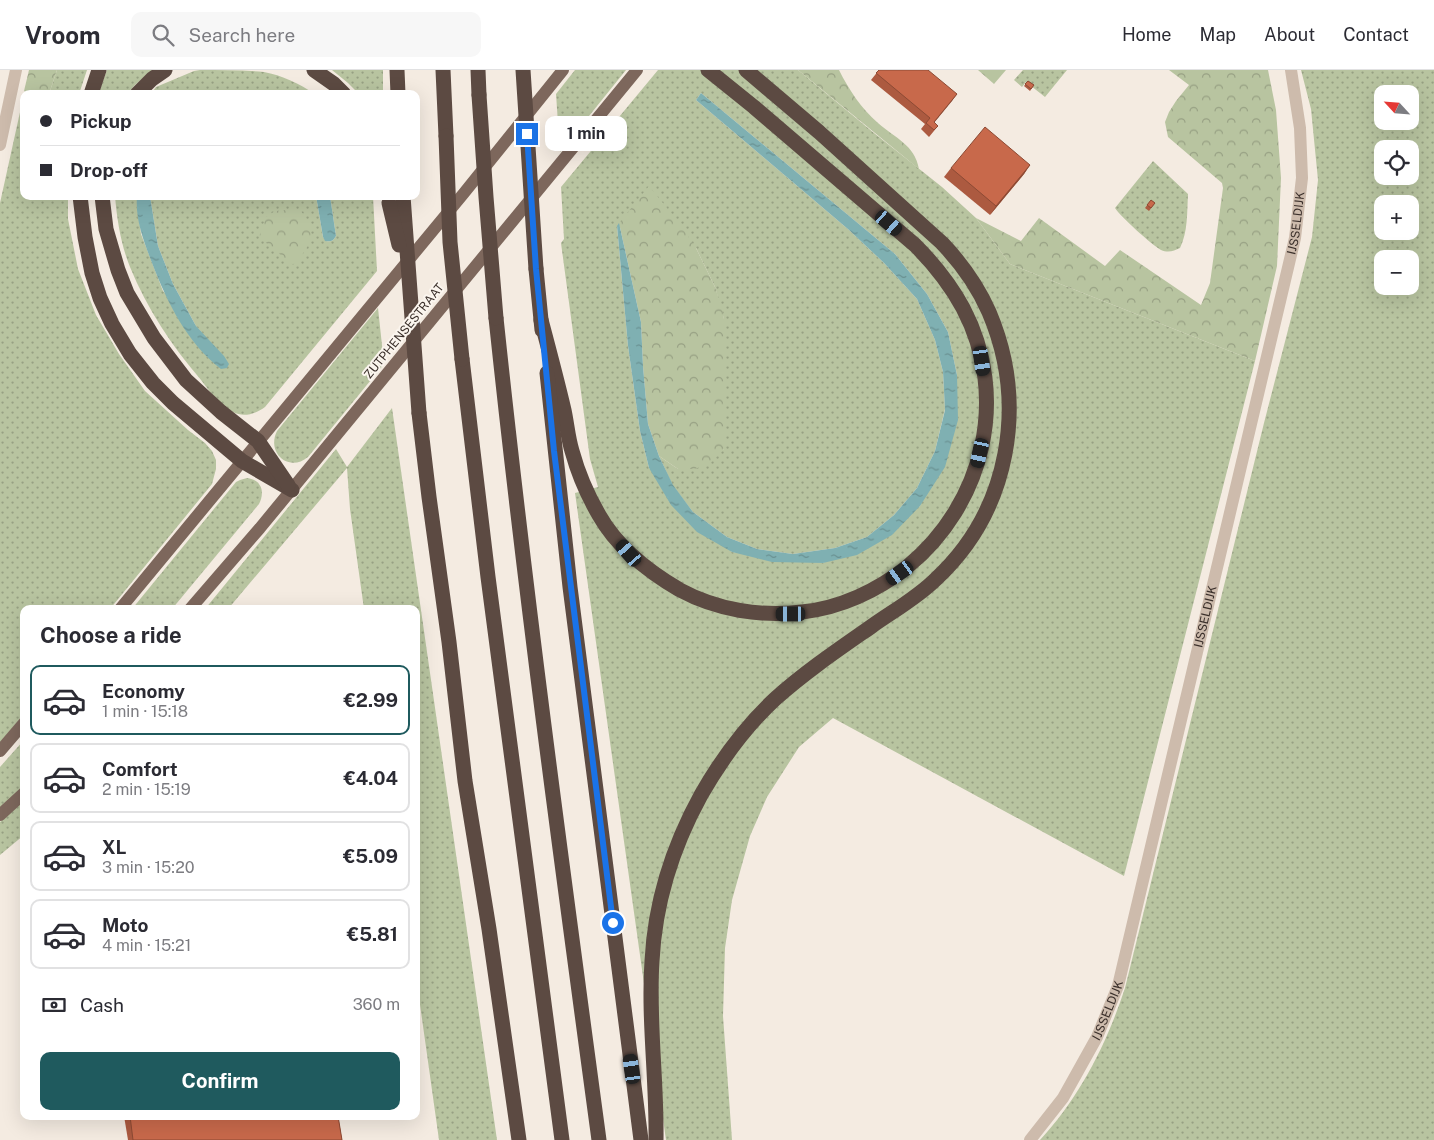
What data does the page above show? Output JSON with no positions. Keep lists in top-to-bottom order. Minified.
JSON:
{"streets":{"main road":["ZUTPHENSESTRAAT"],"street":["IJSSELDIJK"]},"north":"top left","page":{"header":"Vroom","search":"Search here","nav":["Home","Map","About","Contact"],"map_buttons":["+","−"],"banner":["Pickup","Drop-off"],"bubble":"1 min","heading":"Choose a ride","list":[{"name":"Economy","note":"1 min · 15:18","value":"€2.99"},{"name":"Comfort","note":"2 min · 15:19","value":"€4.04"},{"name":"XL","note":"3 min · 15:20","value":"€5.09"},{"name":"Moto","note":"4 min · 15:21","value":"€5.81"}],"pay":["Cash","360 m"],"buttons":"Confirm"}}
